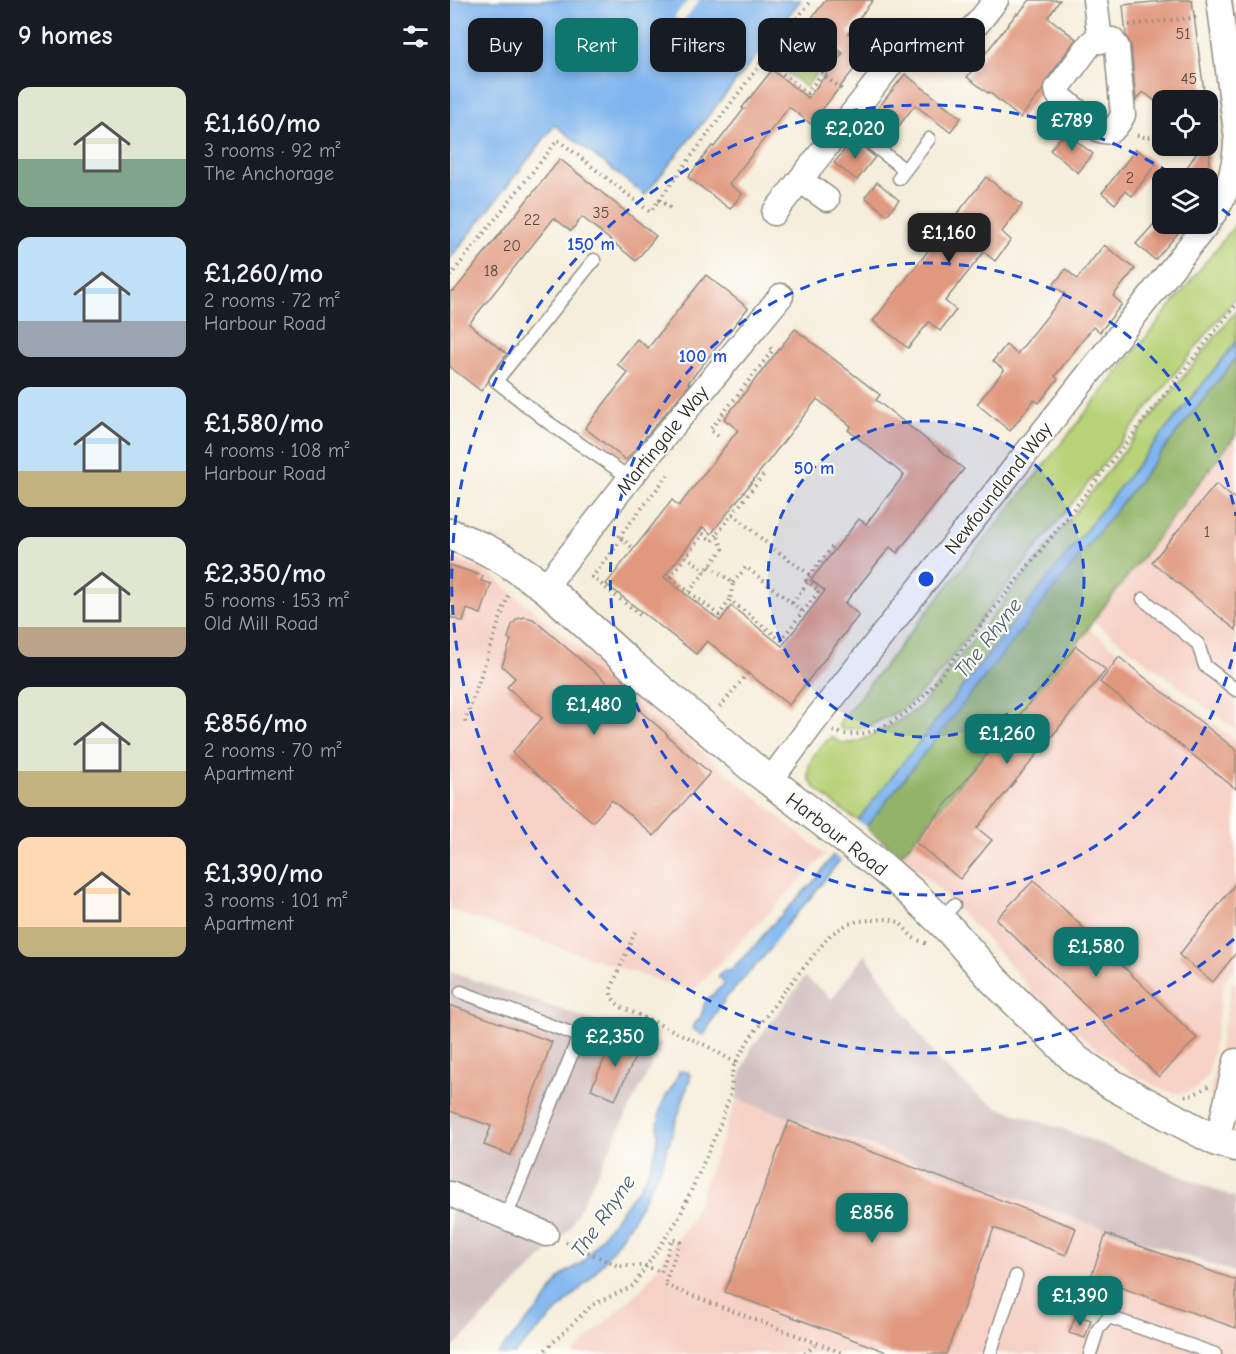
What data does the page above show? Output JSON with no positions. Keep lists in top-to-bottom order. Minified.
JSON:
{"streets":{"street":["Martingale Way","Newfoundland Way","Harbour Road"]},"crossings":[["Martingale Way","Harbour Road"],["Newfoundland Way","Harbour Road"]],"water":["The Rhyne"],"house_numbers":["51","45","2","35","22","20","18","1"],"page":{"heading":"9 homes","chip":["Buy","Rent","Filters","New","Apartment"],"list":[{"name":"£1,160/mo","note":"3 rooms · 92 m² · The Anchorage"},{"name":"£1,260/mo","note":"2 rooms · 72 m² · Harbour Road"},{"name":"£1,580/mo","note":"4 rooms · 108 m² · Harbour Road"},{"name":"£2,350/mo","note":"5 rooms · 153 m² · Old Mill Road"},{"name":"£856/mo","note":"2 rooms · 70 m² · Apartment"},{"name":"£1,390/mo","note":"3 rooms · 101 m² · Apartment"}],"price":["£789","£2,020","£1,160","£1,480","£1,260","£1,580","£2,350","£856","£1,390"]},"rings":["150 m","100 m","50 m"]}
